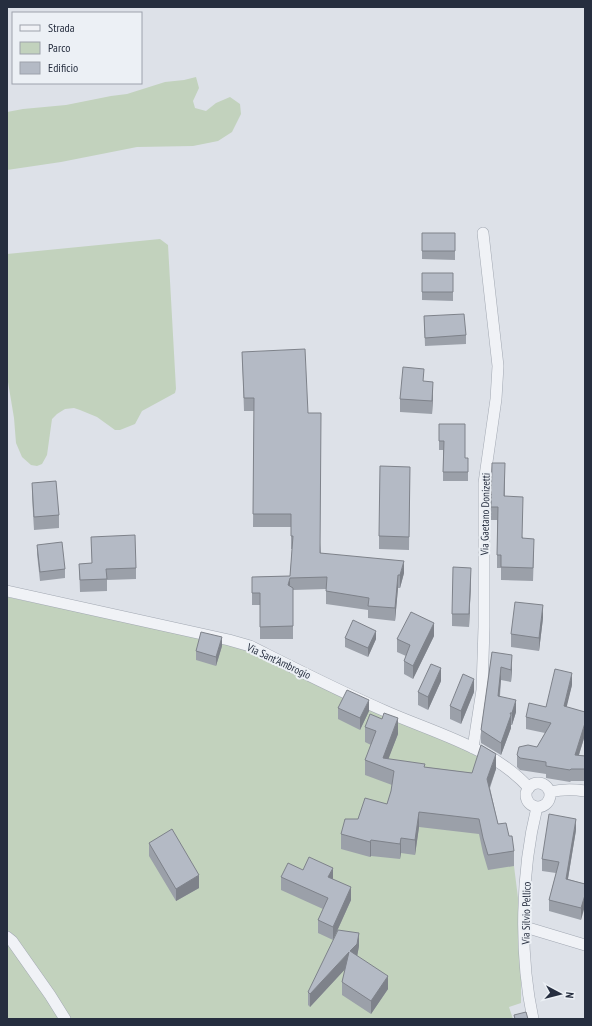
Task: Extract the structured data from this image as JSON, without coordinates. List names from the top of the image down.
{
  "streets": {
    "street": ["Via Gaetano Donizetti", "Via Sant'Ambrogio", "Via Silvio Pellico"]
  },
  "crossings": [
    ["Via Gaetano Donizetti", "Via Sant'Ambrogio"],
    ["Via Sant'Ambrogio", "Via Silvio Pellico"]
  ],
  "legend": ["Strada", "Parco", "Edificio"],
  "north": "right"
}
